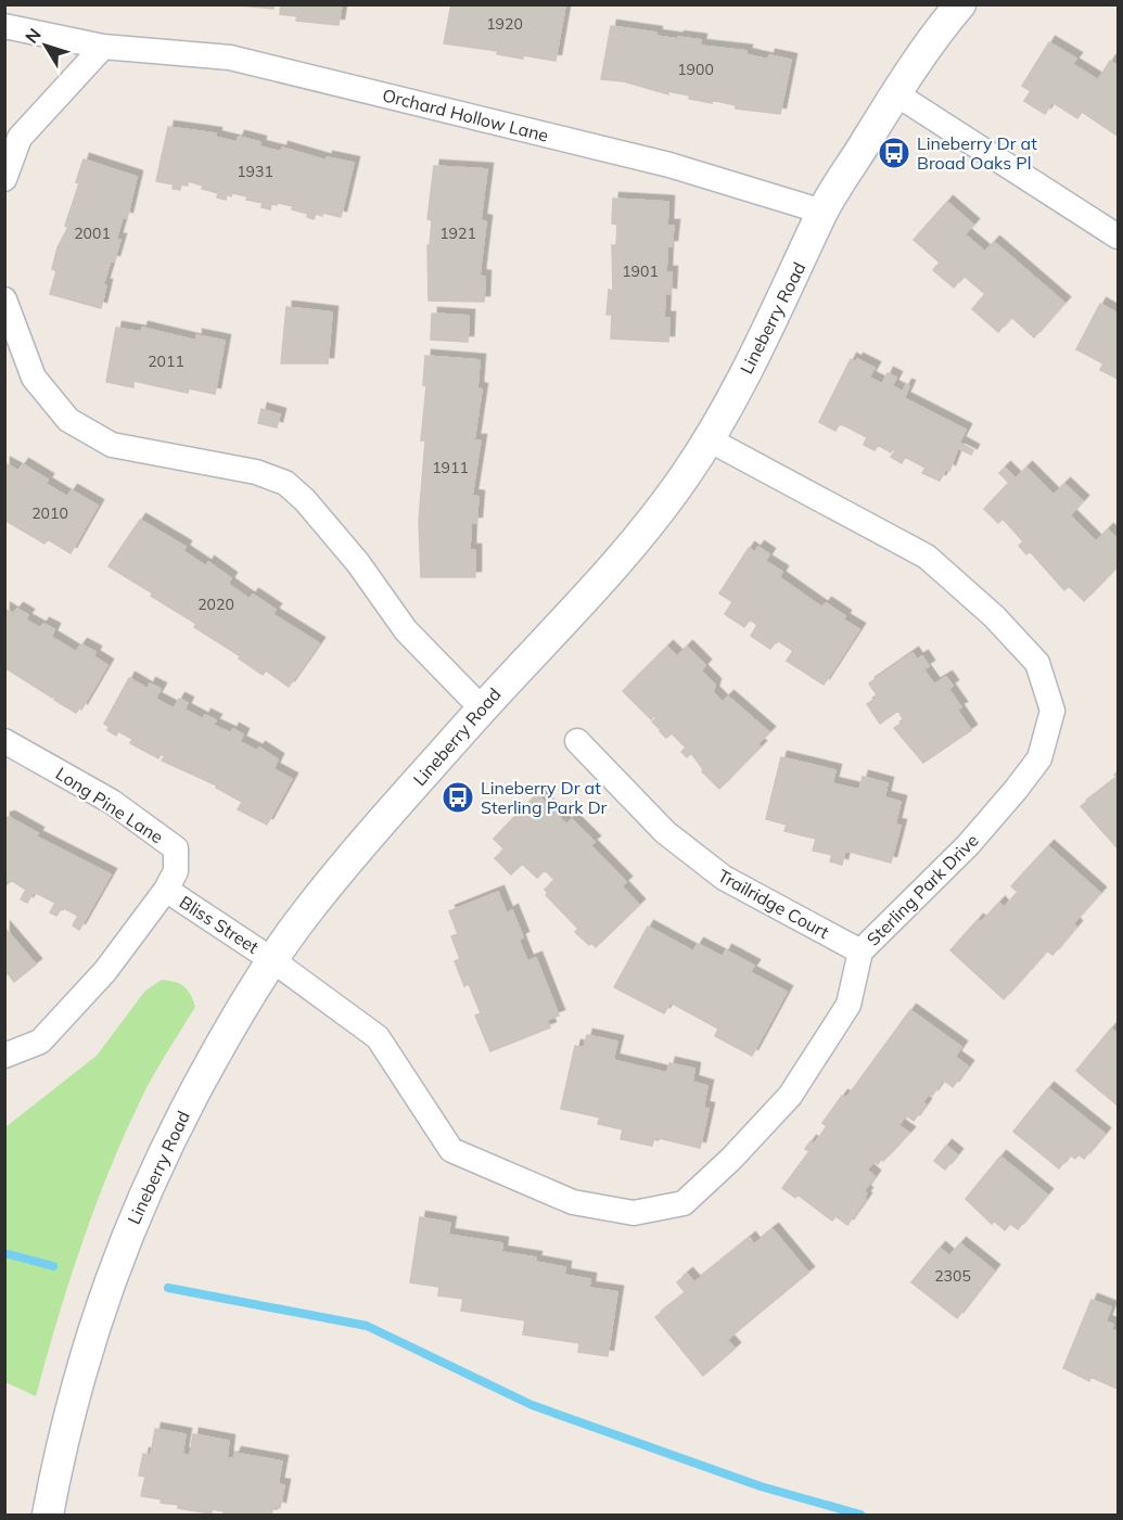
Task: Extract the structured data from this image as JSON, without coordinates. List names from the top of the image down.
{
  "streets": {
    "street": [
      "Orchard Hollow Lane",
      "Lineberry Road",
      "Long Pine Lane",
      "Sterling Park Drive",
      "Trailridge Court",
      "Bliss Street"
    ]
  },
  "crossings": [
    ["Orchard Hollow Lane", "Lineberry Road"],
    ["Lineberry Road", "Sterling Park Drive"],
    ["Lineberry Road", "Bliss Street"],
    ["Long Pine Lane", "Bliss Street"],
    ["Sterling Park Drive", "Trailridge Court"],
    ["Sterling Park Drive", "Bliss Street"]
  ],
  "places": {
    "bus stop": ["Lineberry Dr at Broad Oaks Pl", "Lineberry Dr at Sterling Park Dr"]
  },
  "house_numbers": [
    "1920",
    "1900",
    "1931",
    "2001",
    "1921",
    "1901",
    "2011",
    "1911",
    "2010",
    "2020",
    "2305"
  ],
  "north": "top left"
}
